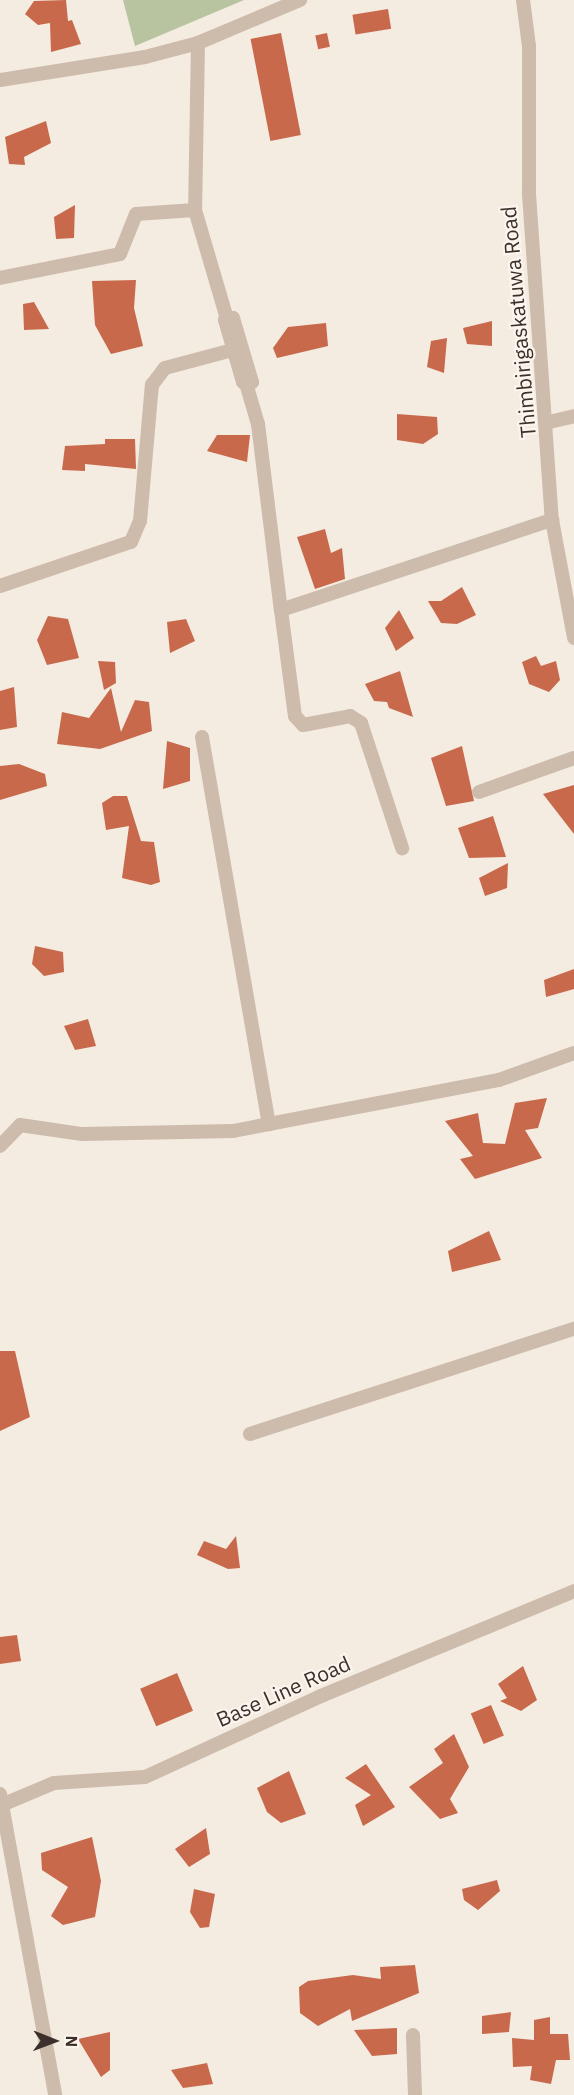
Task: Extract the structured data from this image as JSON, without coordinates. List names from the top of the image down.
{
  "streets": {
    "street": ["Thimbirigaskatuwa Road", "Base Line Road"]
  },
  "north": "right"
}
